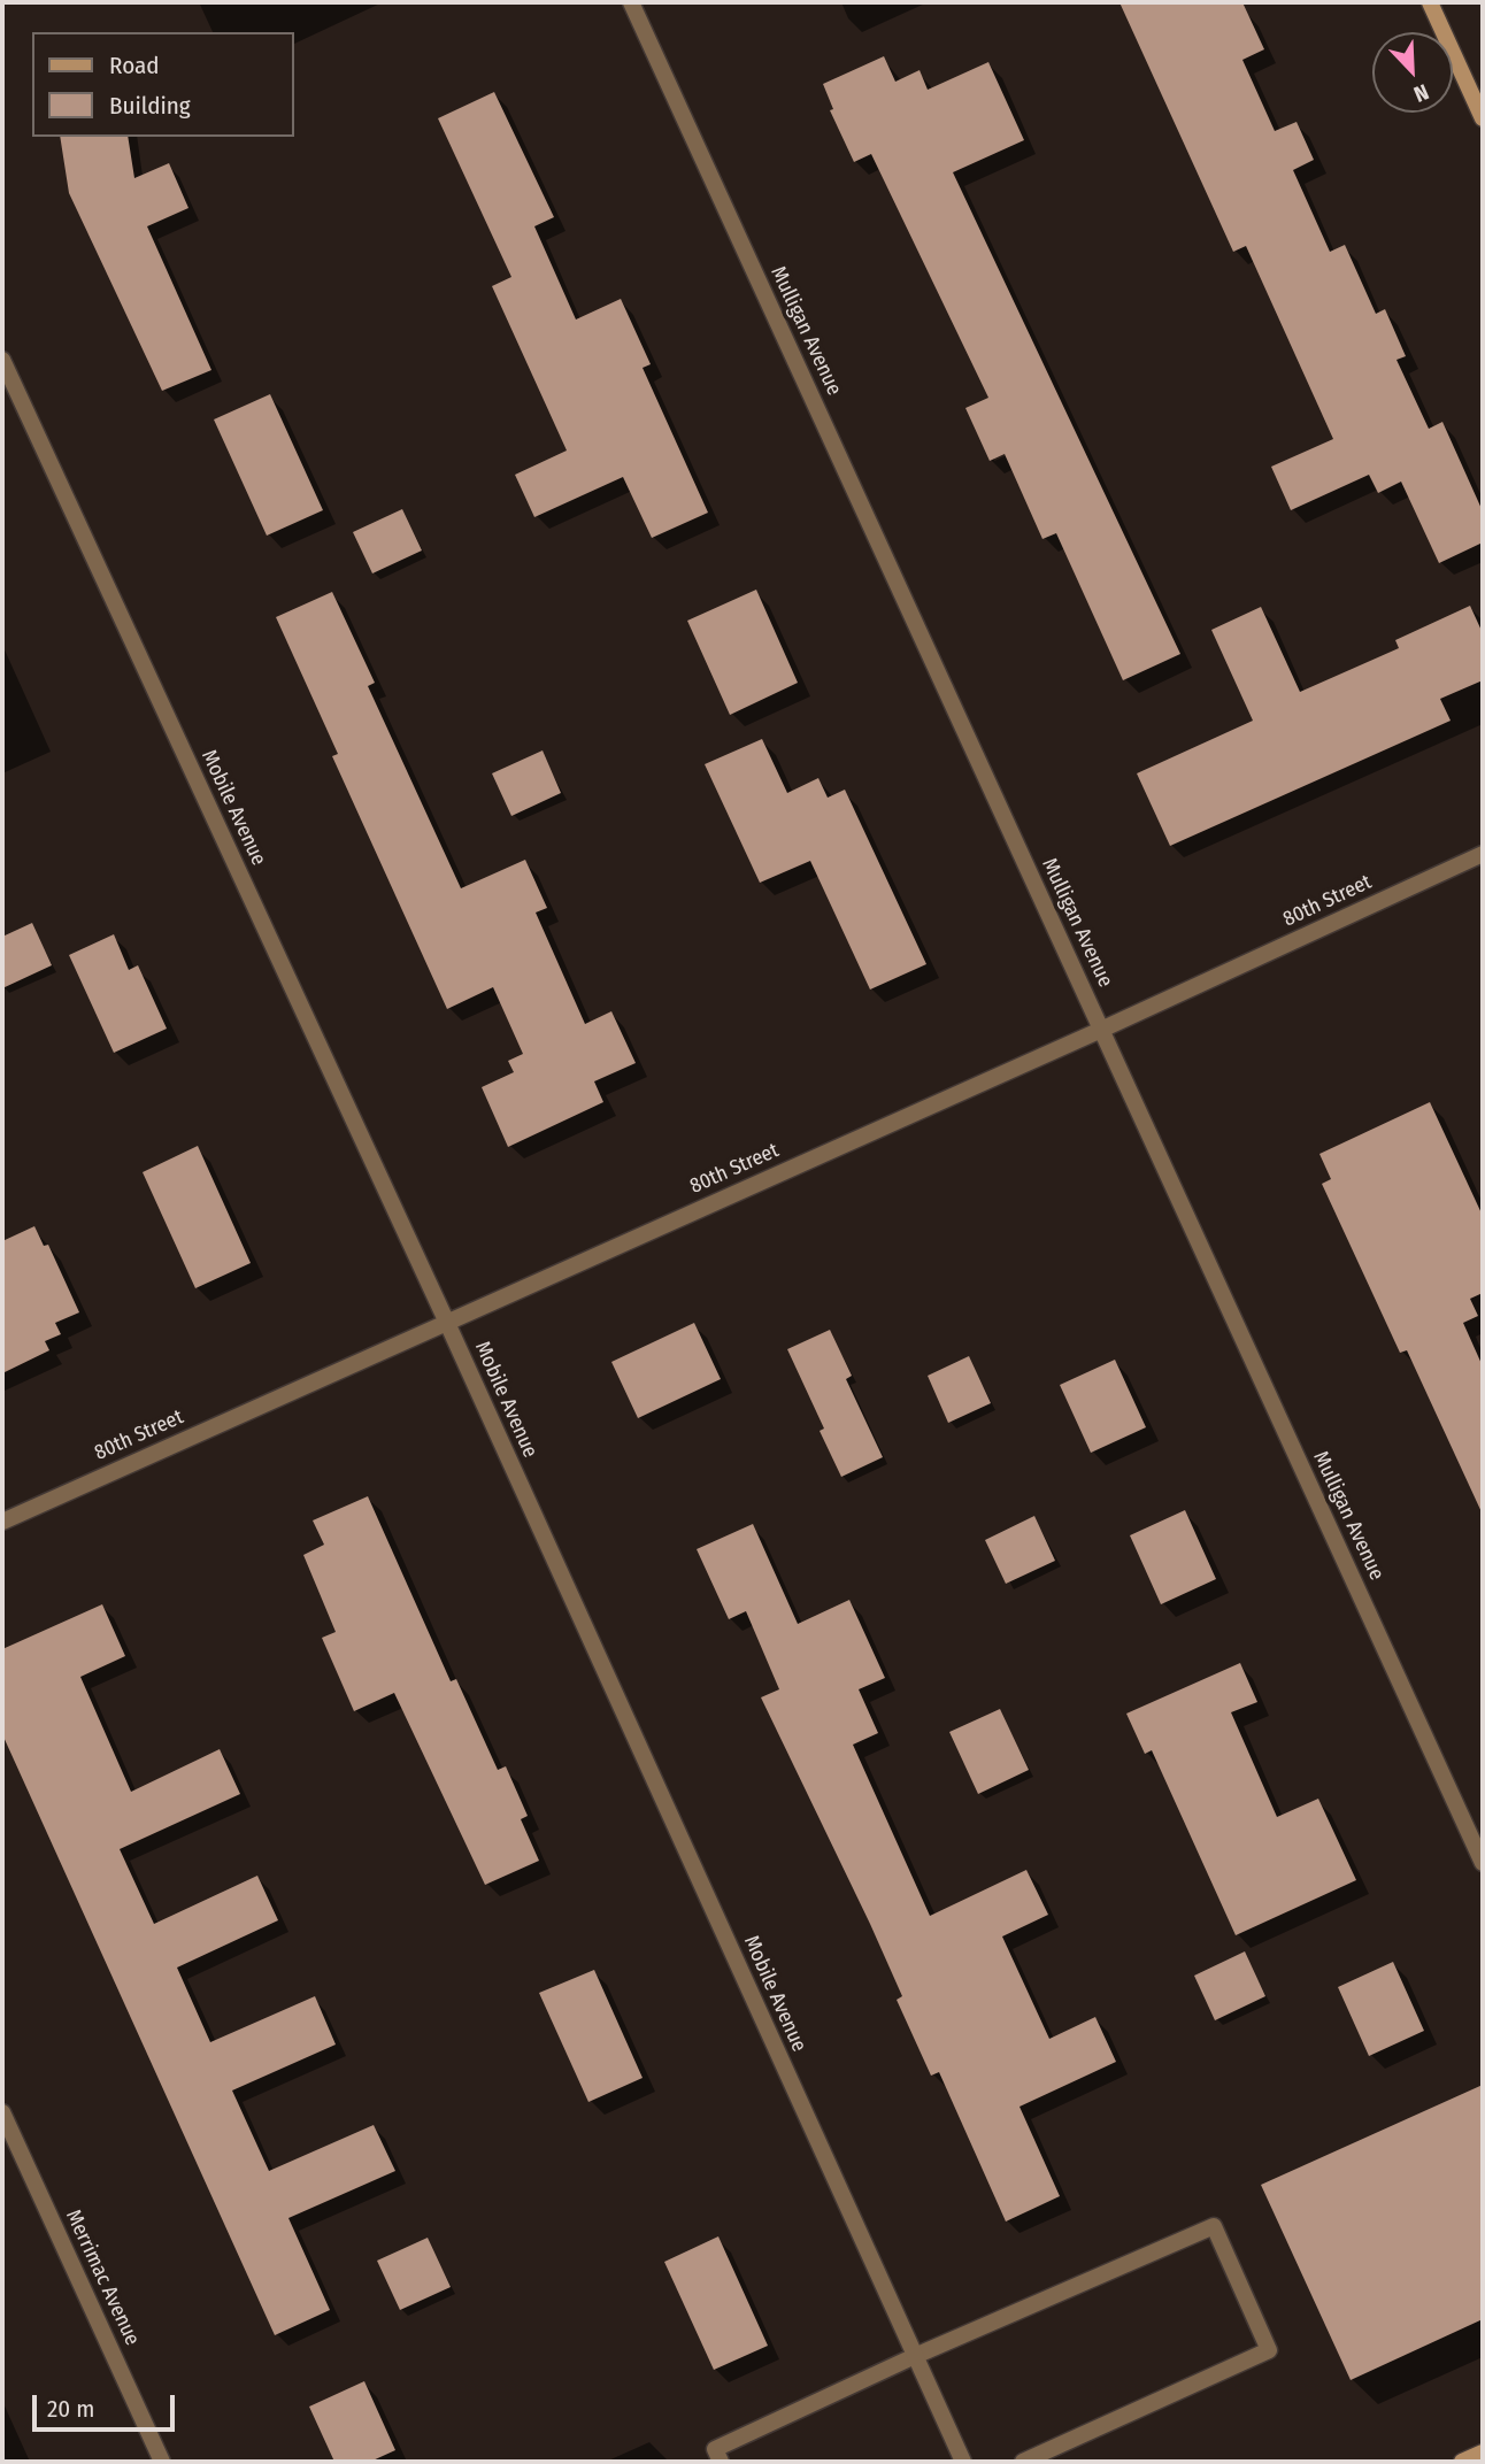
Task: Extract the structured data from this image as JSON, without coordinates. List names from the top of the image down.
{
  "streets": {
    "street": [
      "Mulligan Avenue",
      "Mobile Avenue",
      "80th Street",
      "Merrimac Avenue"
    ]
  },
  "crossings": [
    ["Mulligan Avenue", "80th Street"],
    ["Mobile Avenue", "80th Street"]
  ],
  "legend": ["Road", "Building"],
  "scale_bar": "20 m",
  "north": "bottom right"
}
